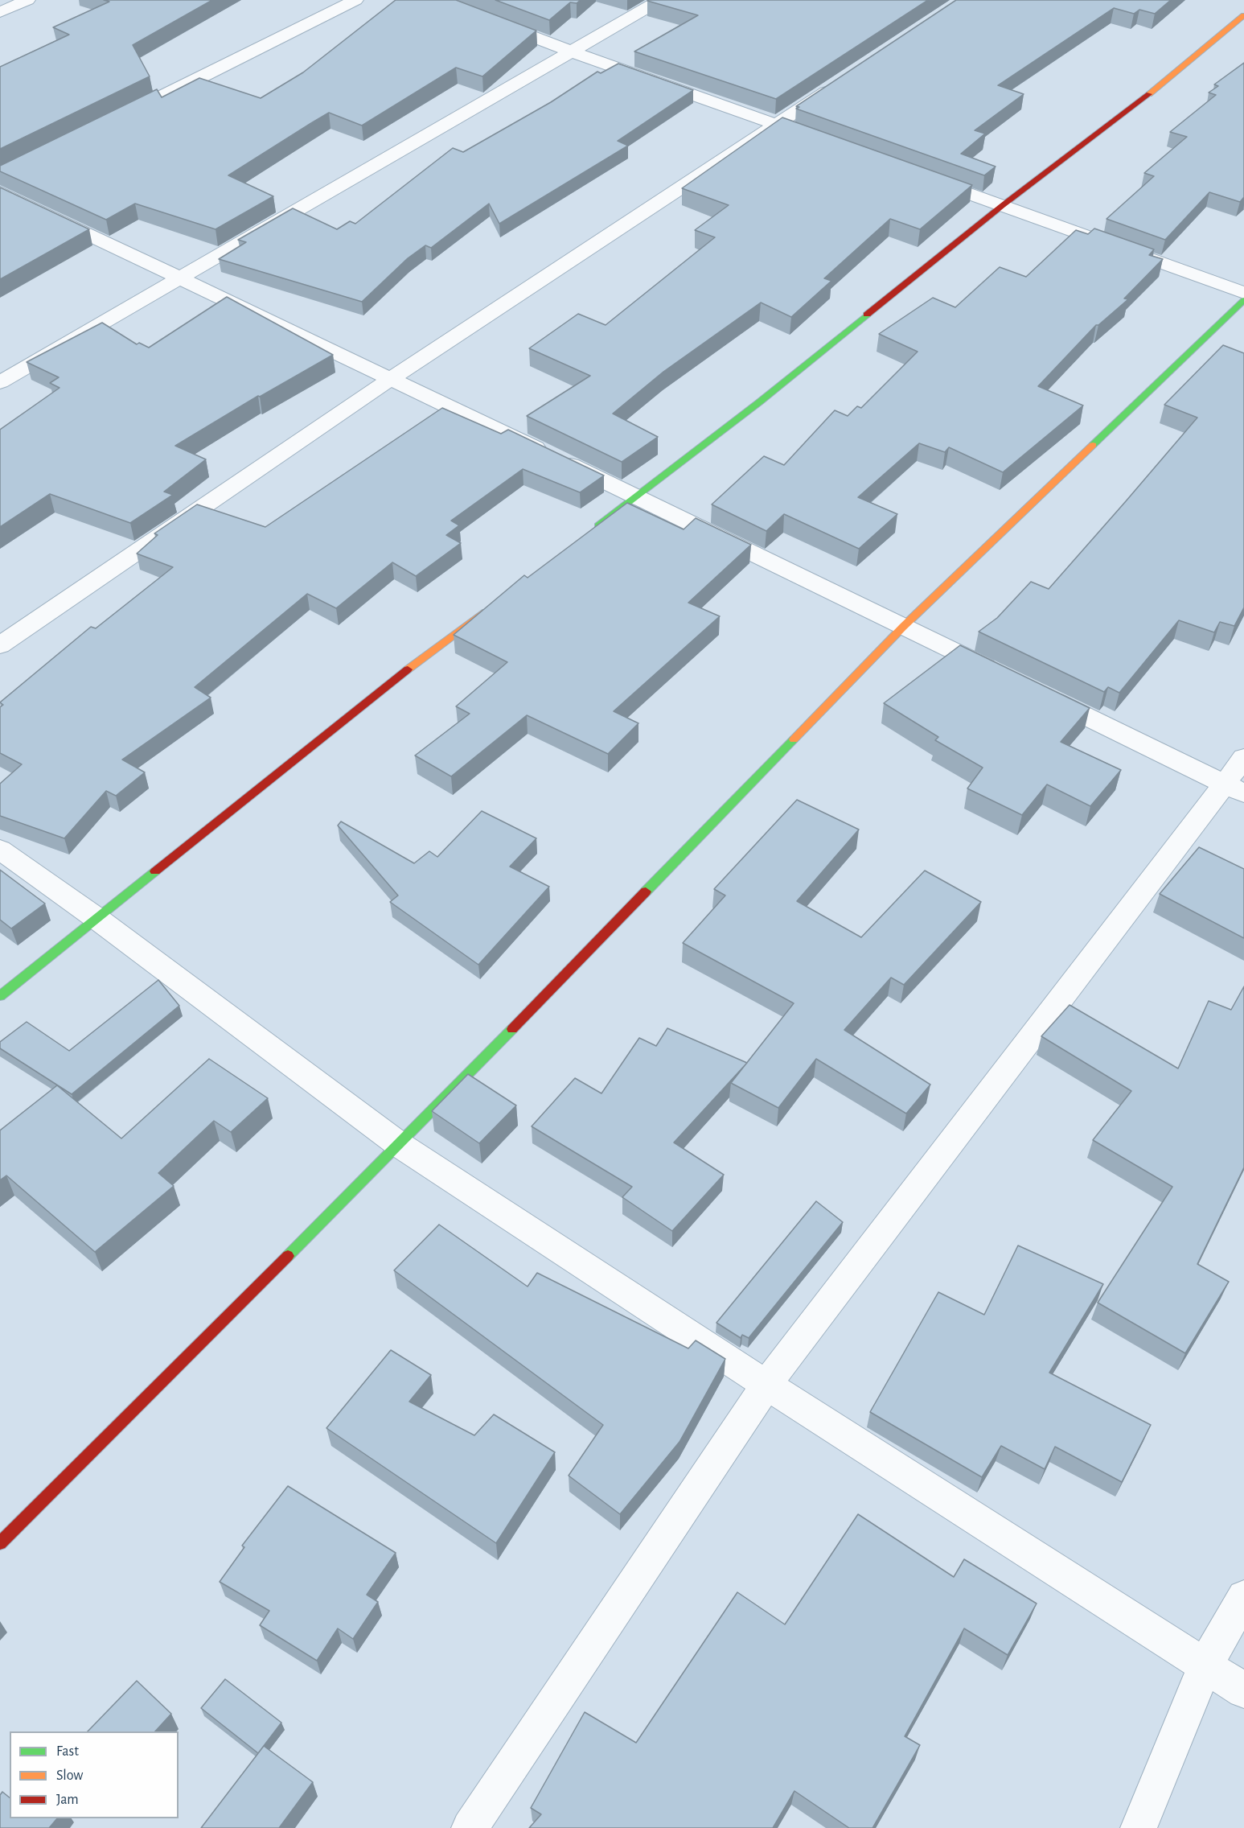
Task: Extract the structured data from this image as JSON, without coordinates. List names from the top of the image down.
{
  "legend": ["Fast", "Slow", "Jam"]
}
